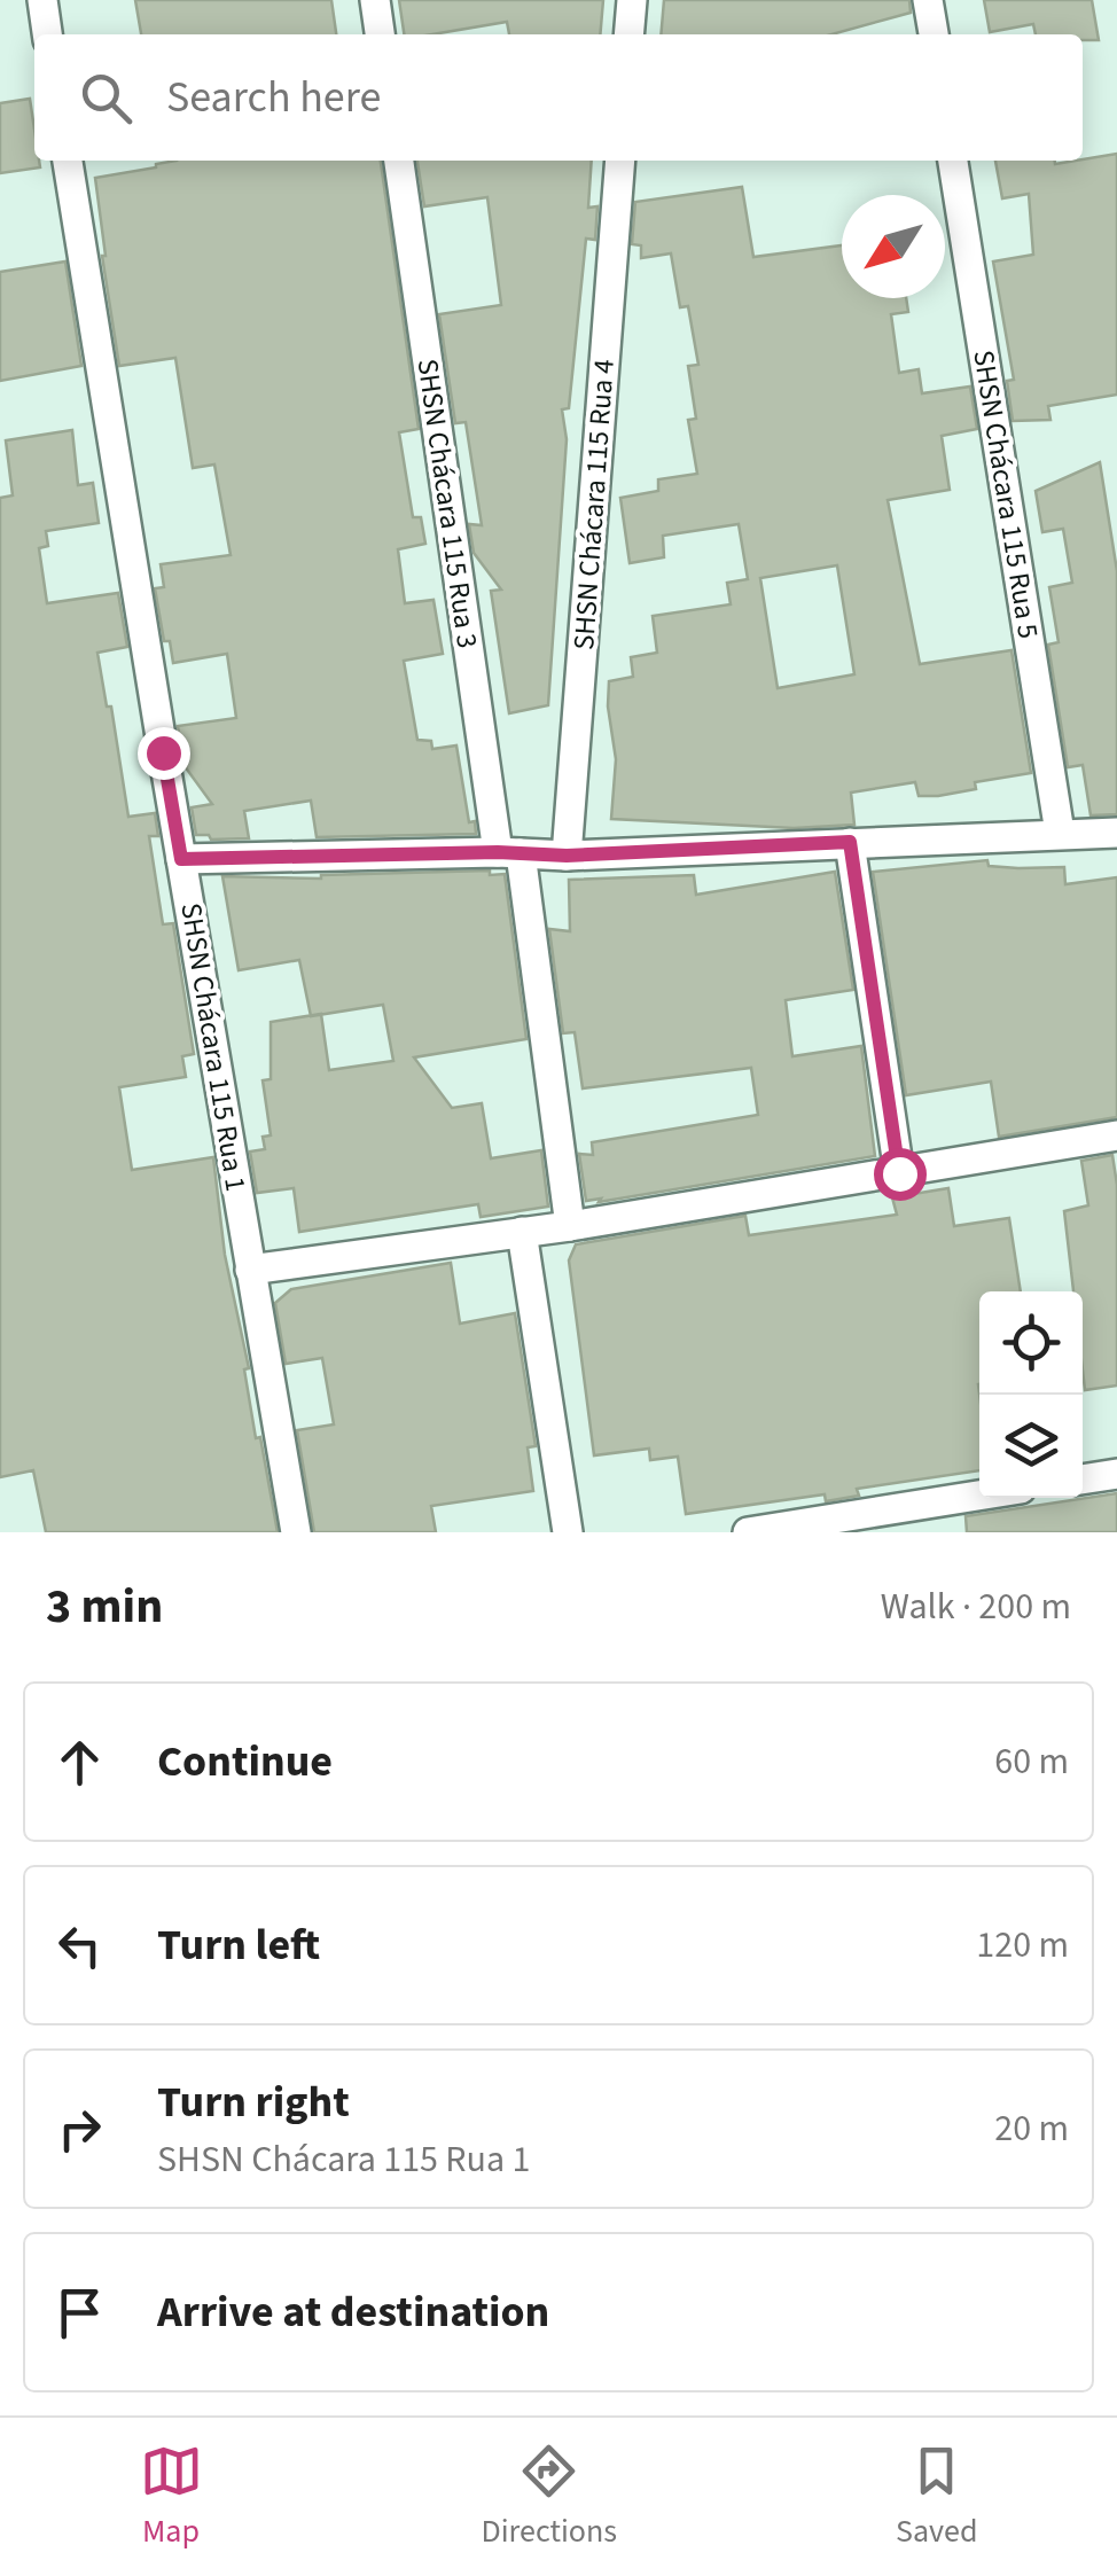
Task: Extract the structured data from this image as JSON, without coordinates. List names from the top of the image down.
{
  "streets": {
    "street": [
      "SHSN Chácara 115 Rua 5",
      "SHSN Chácara 115 Rua 3",
      "SHSN Chácara 115 Rua 4",
      "SHSN Chácara 115 Rua 1"
    ]
  },
  "north": "bottom left",
  "page": {
    "search": "Search here",
    "heading": ["3 min", "Walk · 200 m"],
    "list": [
      ["Continue", "60 m"],
      ["Turn left", "120 m"],
      ["Turn right", "SHSN Chácara 115 Rua 1", "20 m"],
      "Arrive at destination"
    ],
    "nav": ["Map", "Directions", "Saved"]
  }
}
